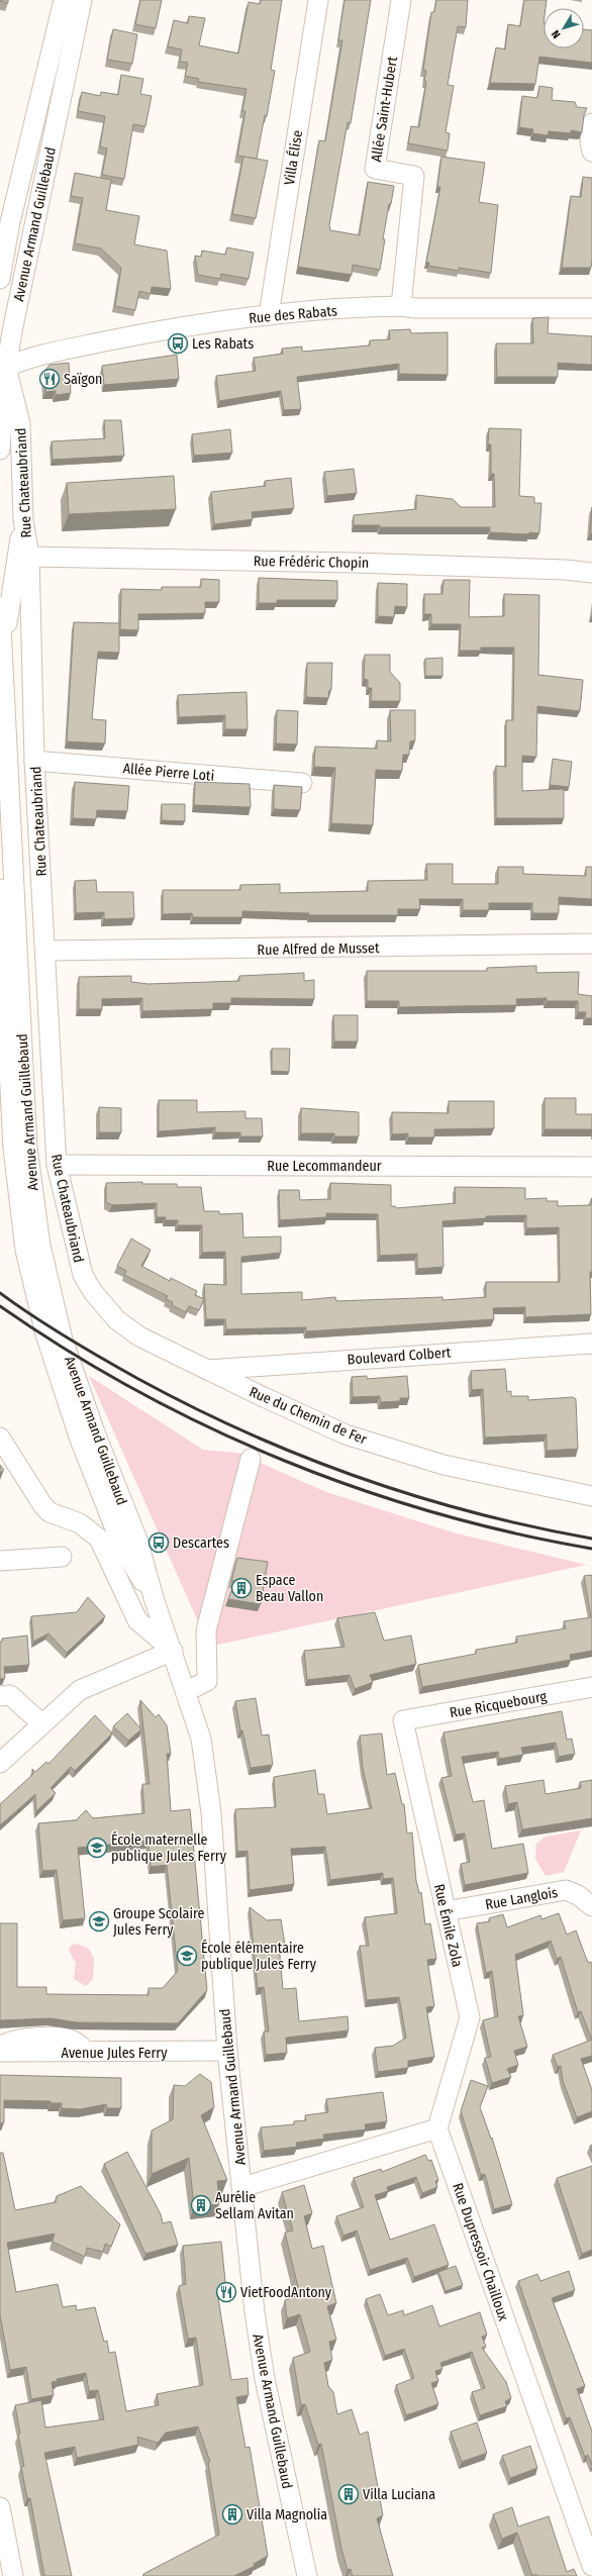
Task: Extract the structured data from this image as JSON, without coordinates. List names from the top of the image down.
{
  "streets": {
    "street": [
      "Allée Saint-Hubert",
      "Villa Élise",
      "Avenue Armand Guillebaud",
      "Rue des Rabats",
      "Rue Chateaubriand",
      "Rue Frédéric Chopin",
      "Allée Pierre Loti",
      "Rue Alfred de Musset",
      "Rue Lecommandeur",
      "Boulevard Colbert",
      "Rue du Chemin de Fer",
      "Rue Ricquebourg",
      "Rue Langlois",
      "Rue Émile Zola",
      "Avenue Jules Ferry",
      "Rue Dupressoir Chailloux"
    ]
  },
  "crossings": [
    ["Allée Saint-Hubert", "Rue des Rabats"],
    ["Villa Élise", "Rue des Rabats"],
    ["Avenue Armand Guillebaud", "Rue des Rabats"],
    ["Avenue Armand Guillebaud", "Rue Chateaubriand"],
    ["Avenue Armand Guillebaud", "Avenue Jules Ferry"],
    ["Rue des Rabats", "Rue Chateaubriand"],
    ["Rue Chateaubriand", "Rue Frédéric Chopin"],
    ["Rue Chateaubriand", "Allée Pierre Loti"],
    ["Rue Chateaubriand", "Rue Alfred de Musset"],
    ["Rue Chateaubriand", "Rue Lecommandeur"],
    ["Rue Chateaubriand", "Rue du Chemin de Fer"],
    ["Boulevard Colbert", "Rue du Chemin de Fer"],
    ["Rue Ricquebourg", "Rue Émile Zola"],
    ["Rue Langlois", "Rue Émile Zola"],
    ["Rue Émile Zola", "Rue Dupressoir Chailloux"]
  ],
  "places": {
    "bus stop": ["Les Rabats", "Descartes"],
    "restaurant": ["Saïgon", "VietFoodAntony"],
    "building": [
      "Espace Beau Vallon",
      "Aurélie Sellam Avitan",
      "Villa Luciana",
      "Villa Magnolia"
    ],
    "school or university": ["École maternelle publique Jules Ferry", "Groupe Scolaire Jules Ferry", "École élémentaire publique Jules Ferry"]
  },
  "north": "bottom left"
}
